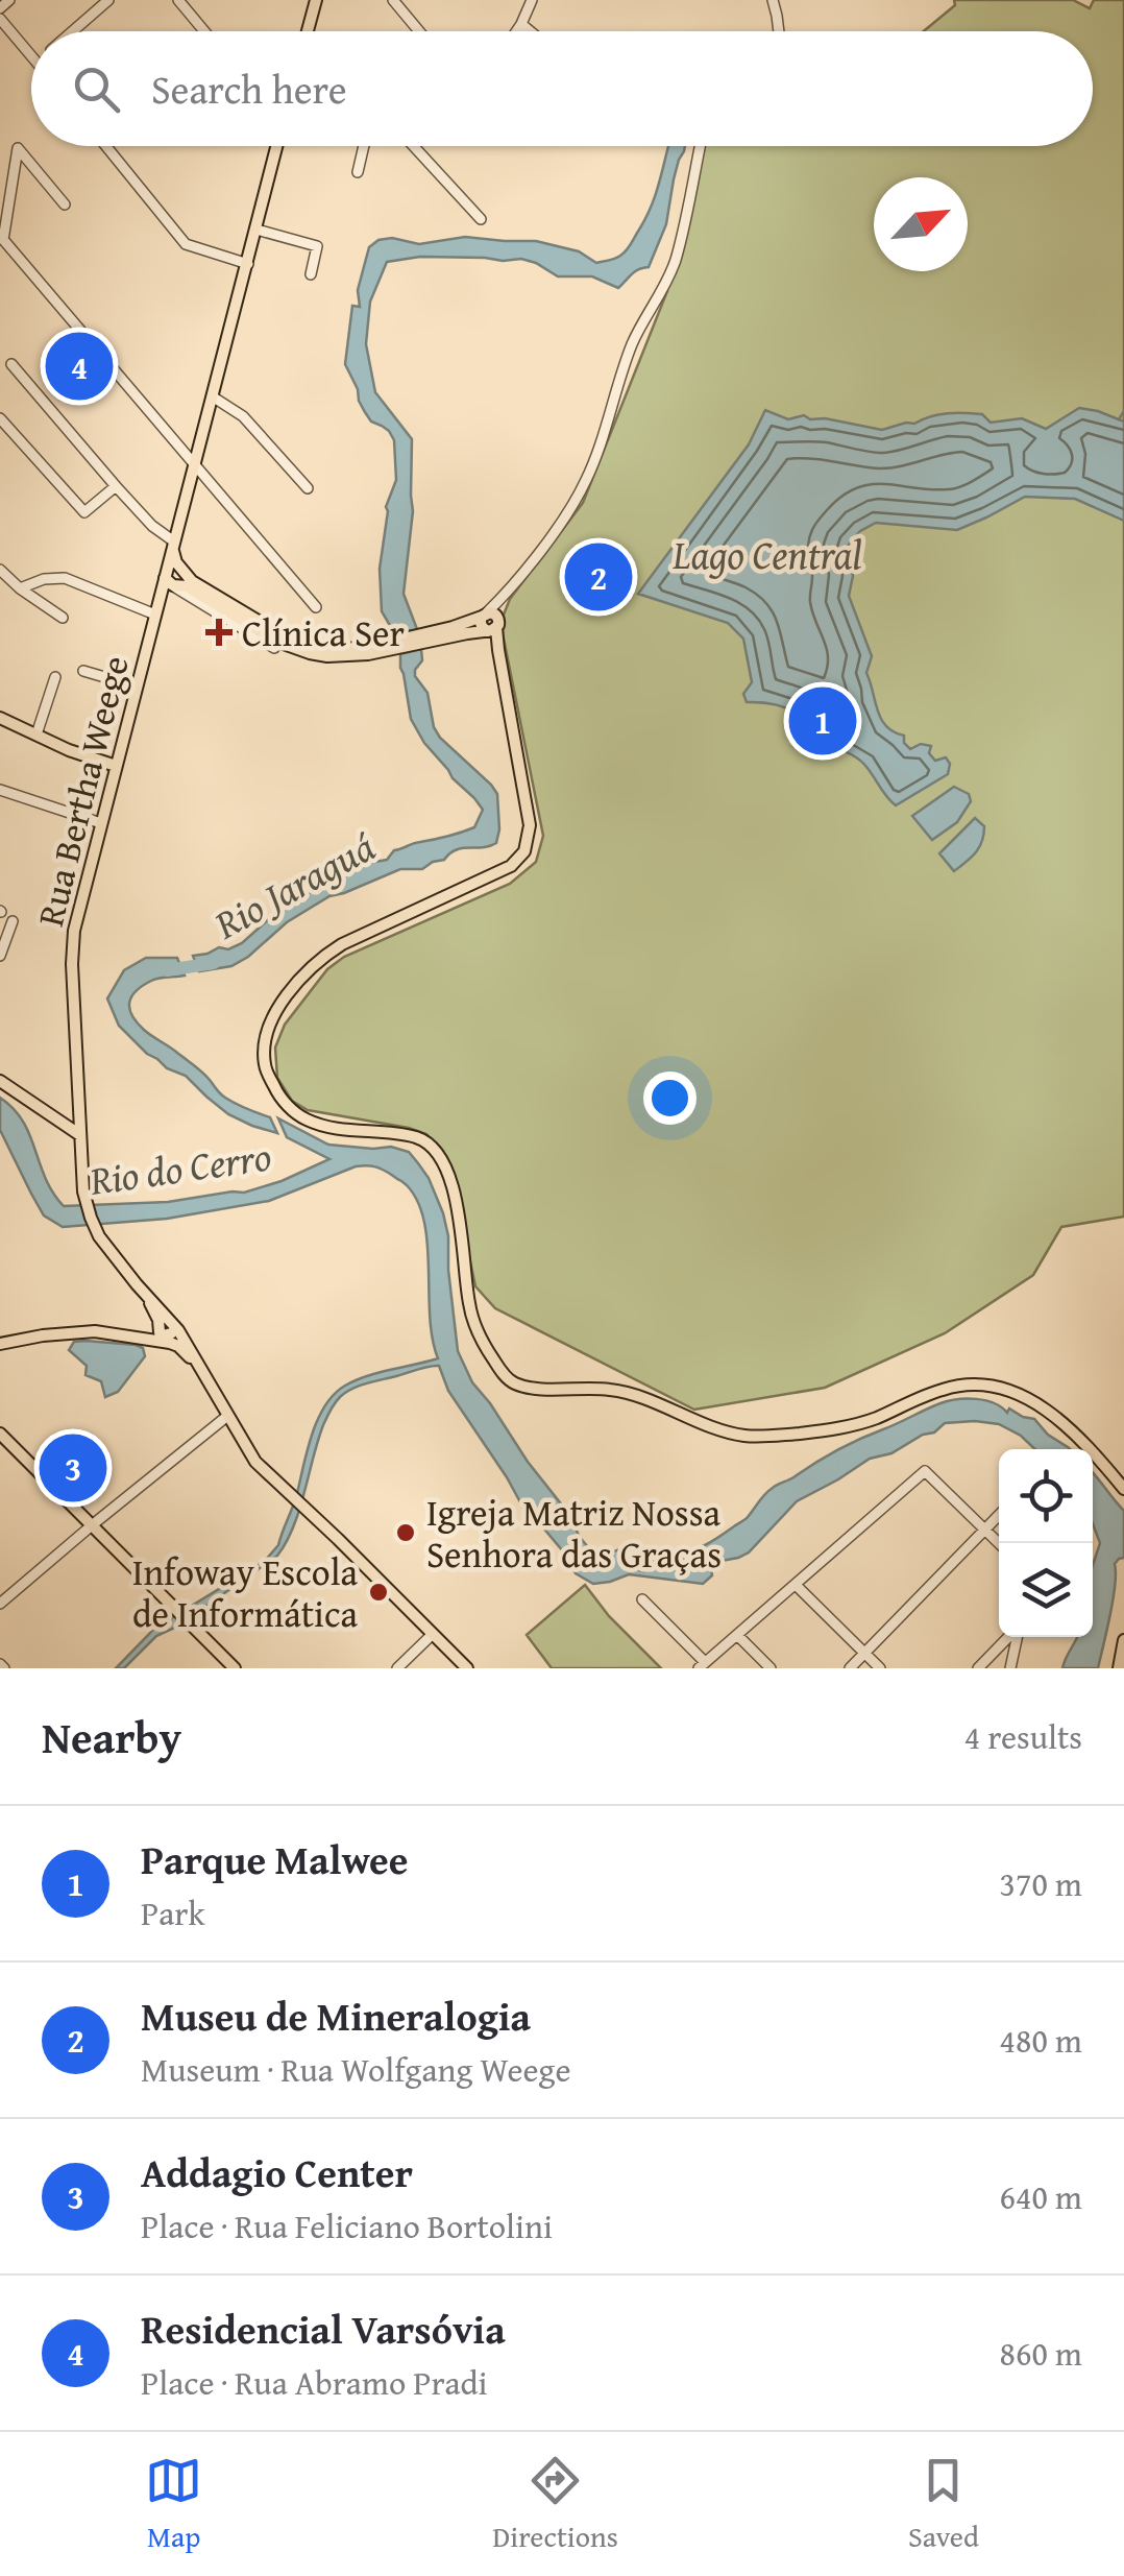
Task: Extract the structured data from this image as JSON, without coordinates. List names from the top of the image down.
{
  "streets": {
    "main road": ["Rua Bertha Weege"]
  },
  "water": ["Lago Central", "Rio Jaraguá", "Rio do Cerro"],
  "places": {
    "health": ["Clínica Ser"],
    "other": ["Igreja Matriz Nossa Senhora das Graças", "Infoway Escola de Informática"]
  },
  "north": "top right",
  "page": {
    "search": "Search here",
    "pins": [
      "4",
      "2",
      "1",
      "3"
    ],
    "heading": ["Nearby", "4 results"],
    "list": [
      {
        "mark": "1",
        "name": "Parque Malwee",
        "note": "Park",
        "value": "370 m"
      },
      {
        "mark": "2",
        "name": "Museu de Mineralogia",
        "note": "Museum · Rua Wolfgang Weege",
        "value": "480 m"
      },
      {
        "mark": "3",
        "name": "Addagio Center",
        "note": "Place · Rua Feliciano Bortolini",
        "value": "640 m"
      },
      {
        "mark": "4",
        "name": "Residencial Varsóvia",
        "note": "Place · Rua Abramo Pradi",
        "value": "860 m"
      }
    ],
    "nav": ["Map", "Directions", "Saved"]
  }
}
